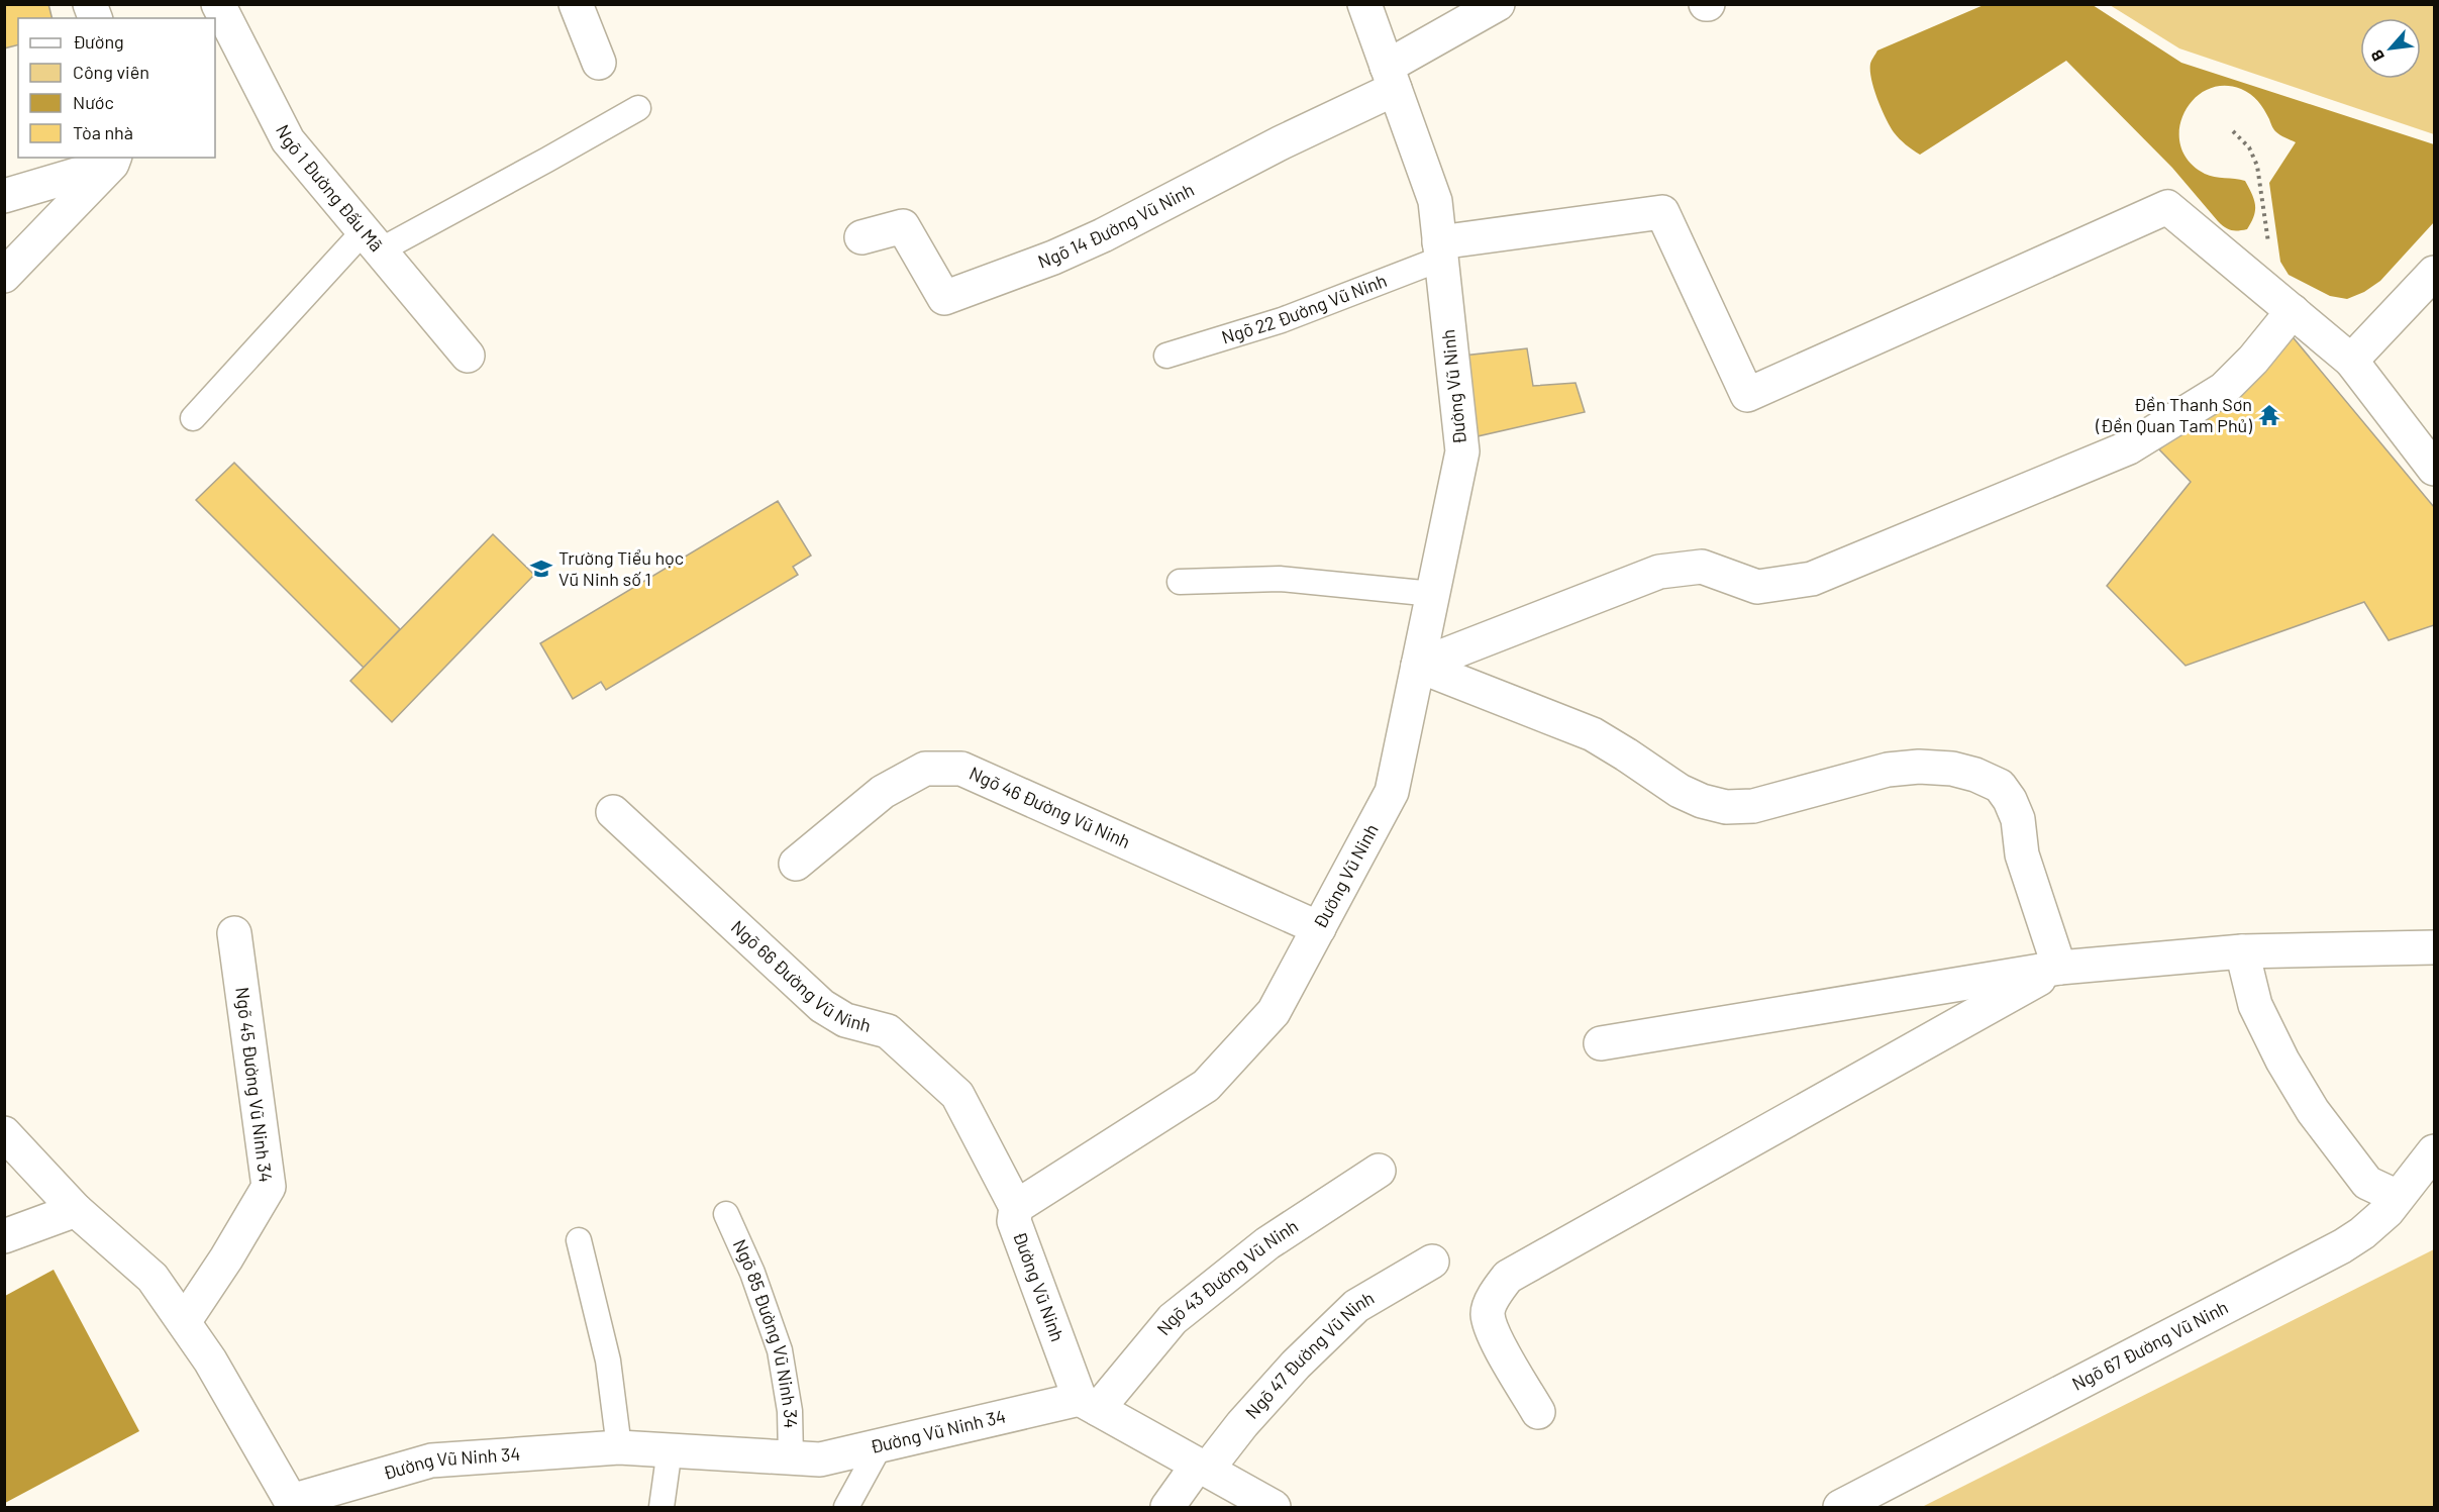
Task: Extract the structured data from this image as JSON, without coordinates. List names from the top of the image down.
{
  "streets": {
    "street": [
      "Ngõ 1 Đường Đấu Mã",
      "Ngõ 14 Đường Vũ Ninh",
      "Đường Vũ Ninh",
      "Ngõ 46 Đường Vũ Ninh",
      "Ngõ 66 Đường Vũ Ninh",
      "Ngõ 45 Đường Vũ Ninh 34",
      "Ngõ 43 Đường Vũ Ninh",
      "Ngõ 67 Đường Vũ Ninh",
      "Ngõ 47 Đường Vũ Ninh",
      "Đường Vũ Ninh 34"
    ],
    "lane": ["Ngõ 22 Đường Vũ Ninh", "Ngõ 85 Đường Vũ Ninh 34"]
  },
  "crossings": [
    ["Ngõ 14 Đường Vũ Ninh", "Đường Vũ Ninh"],
    ["Ngõ 22 Đường Vũ Ninh", "Đường Vũ Ninh"],
    ["Đường Vũ Ninh", "Ngõ 46 Đường Vũ Ninh"],
    ["Đường Vũ Ninh", "Ngõ 66 Đường Vũ Ninh"],
    ["Đường Vũ Ninh", "Ngõ 43 Đường Vũ Ninh"],
    ["Đường Vũ Ninh", "Đường Vũ Ninh 34"],
    ["Ngõ 45 Đường Vũ Ninh 34", "Đường Vũ Ninh 34"],
    ["Ngõ 43 Đường Vũ Ninh", "Đường Vũ Ninh 34"],
    ["Ngõ 85 Đường Vũ Ninh 34", "Đường Vũ Ninh 34"]
  ],
  "places": {
    "temple": ["Đền Thanh Sơn (Đền Quan Tam Phủ)"],
    "school or university": ["Trường Tiểu học Vũ Ninh số 1"]
  },
  "legend": [
    "Đường",
    "Công viên",
    "Nước",
    "Tòa nhà"
  ],
  "north": "bottom left"
}
